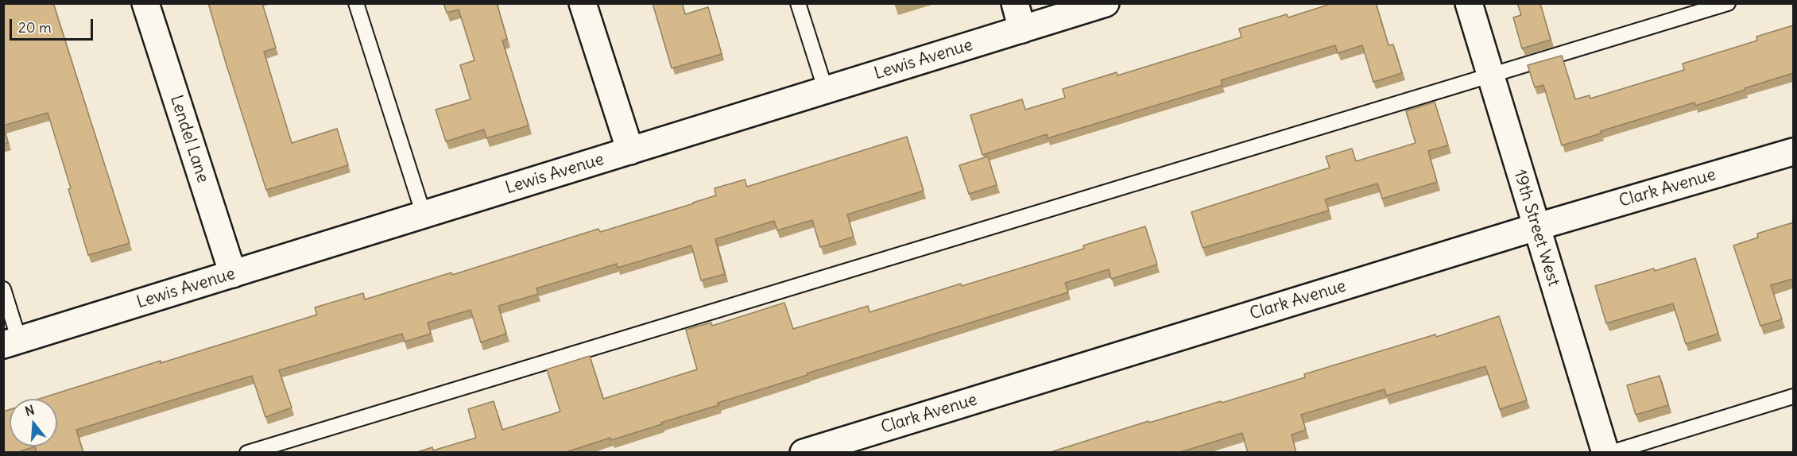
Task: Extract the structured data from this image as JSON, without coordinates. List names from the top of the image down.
{
  "streets": {
    "street": [
      "Lewis Avenue",
      "Lendel Lane",
      "Clark Avenue",
      "19th Street West"
    ]
  },
  "crossings": [
    ["Lewis Avenue", "Lendel Lane"],
    ["Clark Avenue", "19th Street West"]
  ],
  "scale_bar": "20 m",
  "north": "top"
}
